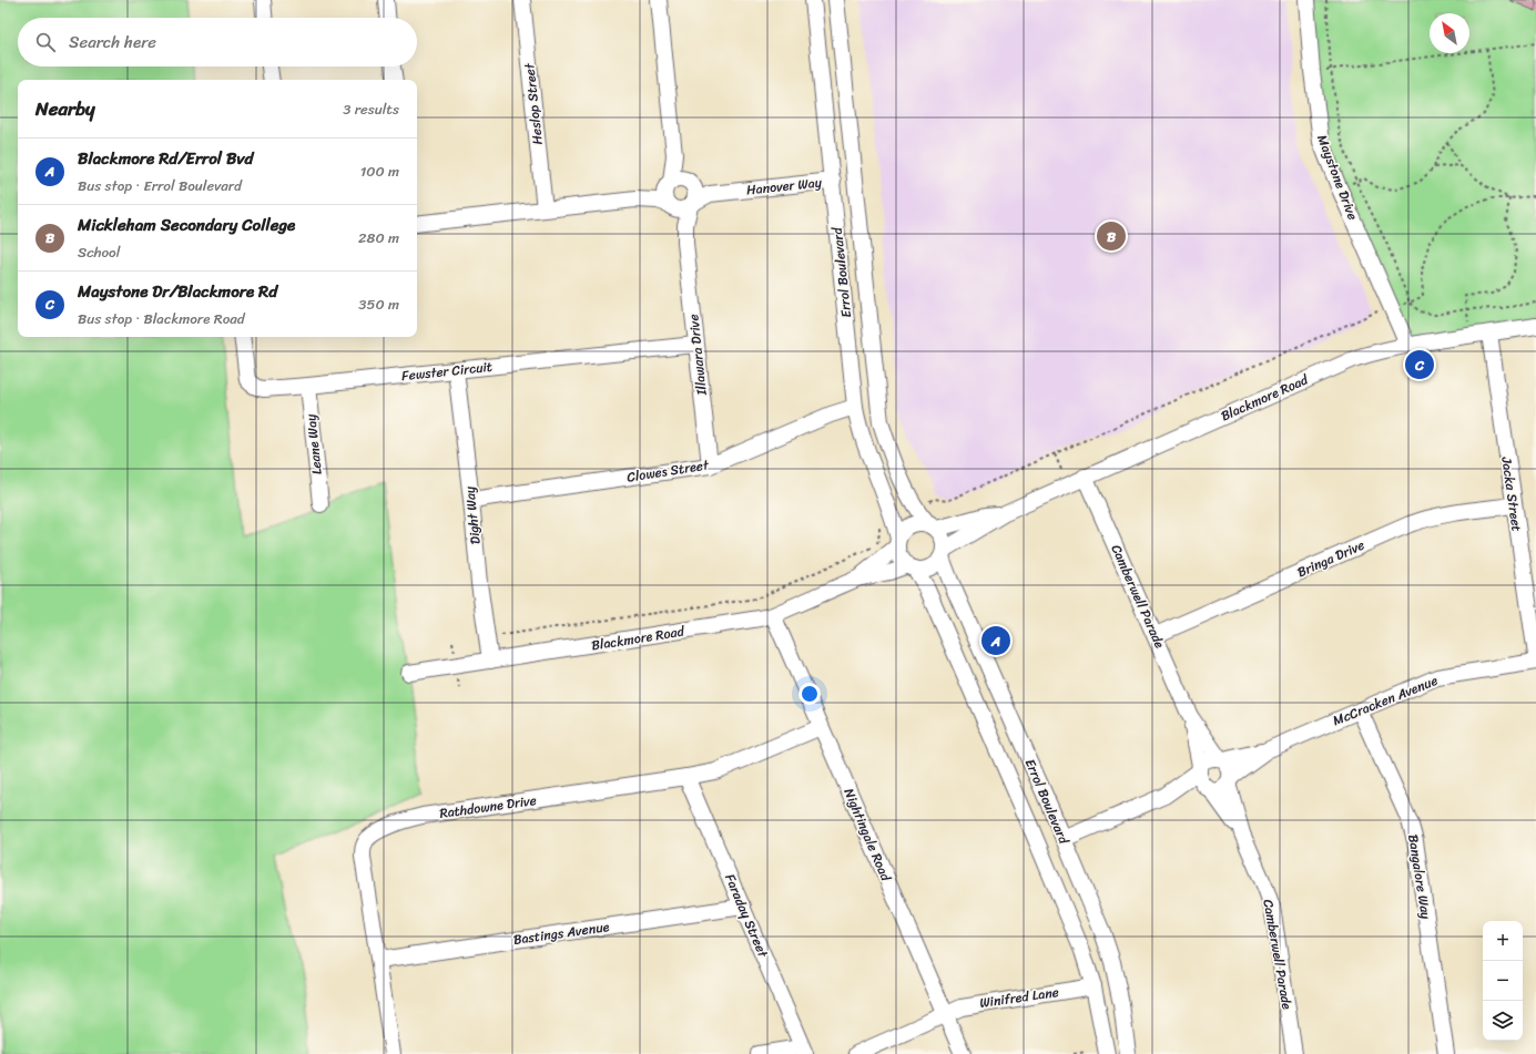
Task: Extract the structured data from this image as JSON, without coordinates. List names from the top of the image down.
{
  "streets": {
    "street": [
      "Heslop Street",
      "Maystone Drive",
      "Hanover Way",
      "Errol Boulevard",
      "Illawara Drive",
      "Fewster Circuit",
      "Blackmore Road",
      "Leane Way",
      "Clowes Street",
      "Jacka Street",
      "Dight Way",
      "Bringa Drive",
      "Camberwell Parade",
      "McCracken Avenue",
      "Rathdowne Drive",
      "Nightingale Road",
      "Bangalore Way",
      "Faraday Street",
      "Bastings Avenue",
      "Winifred Lane"
    ]
  },
  "crossings": [
    ["Maystone Drive", "Blackmore Road"],
    ["Hanover Way", "Errol Boulevard"],
    ["Hanover Way", "Illawara Drive"],
    ["Errol Boulevard", "Blackmore Road"],
    ["Errol Boulevard", "Clowes Street"],
    ["Errol Boulevard", "Winifred Lane"],
    ["Illawara Drive", "Fewster Circuit"],
    ["Illawara Drive", "Clowes Street"],
    ["Fewster Circuit", "Leane Way"],
    ["Fewster Circuit", "Dight Way"],
    ["Blackmore Road", "Jacka Street"],
    ["Blackmore Road", "Dight Way"],
    ["Blackmore Road", "Camberwell Parade"],
    ["Blackmore Road", "Nightingale Road"],
    ["Clowes Street", "Dight Way"],
    ["Jacka Street", "Bringa Drive"],
    ["Bringa Drive", "Camberwell Parade"],
    ["Camberwell Parade", "McCracken Avenue"],
    ["McCracken Avenue", "Bangalore Way"],
    ["Rathdowne Drive", "Nightingale Road"],
    ["Rathdowne Drive", "Faraday Street"],
    ["Rathdowne Drive", "Bastings Avenue"],
    ["Nightingale Road", "Winifred Lane"],
    ["Faraday Street", "Bastings Avenue"]
  ],
  "north": "top left",
  "page": {
    "search": "Search here",
    "heading": ["Nearby", "3 results"],
    "list": [
      {
        "mark": "A",
        "name": "Blackmore Rd/Errol Bvd",
        "note": "Bus stop · Errol Boulevard",
        "value": "100 m"
      },
      {
        "mark": "B",
        "name": "Mickleham Secondary College",
        "note": "School",
        "value": "280 m"
      },
      {
        "mark": "C",
        "name": "Maystone Dr/Blackmore Rd",
        "note": "Bus stop · Blackmore Road",
        "value": "350 m"
      }
    ],
    "pins": ["B", "C", "A"],
    "map_buttons": ["+", "−"]
  }
}
